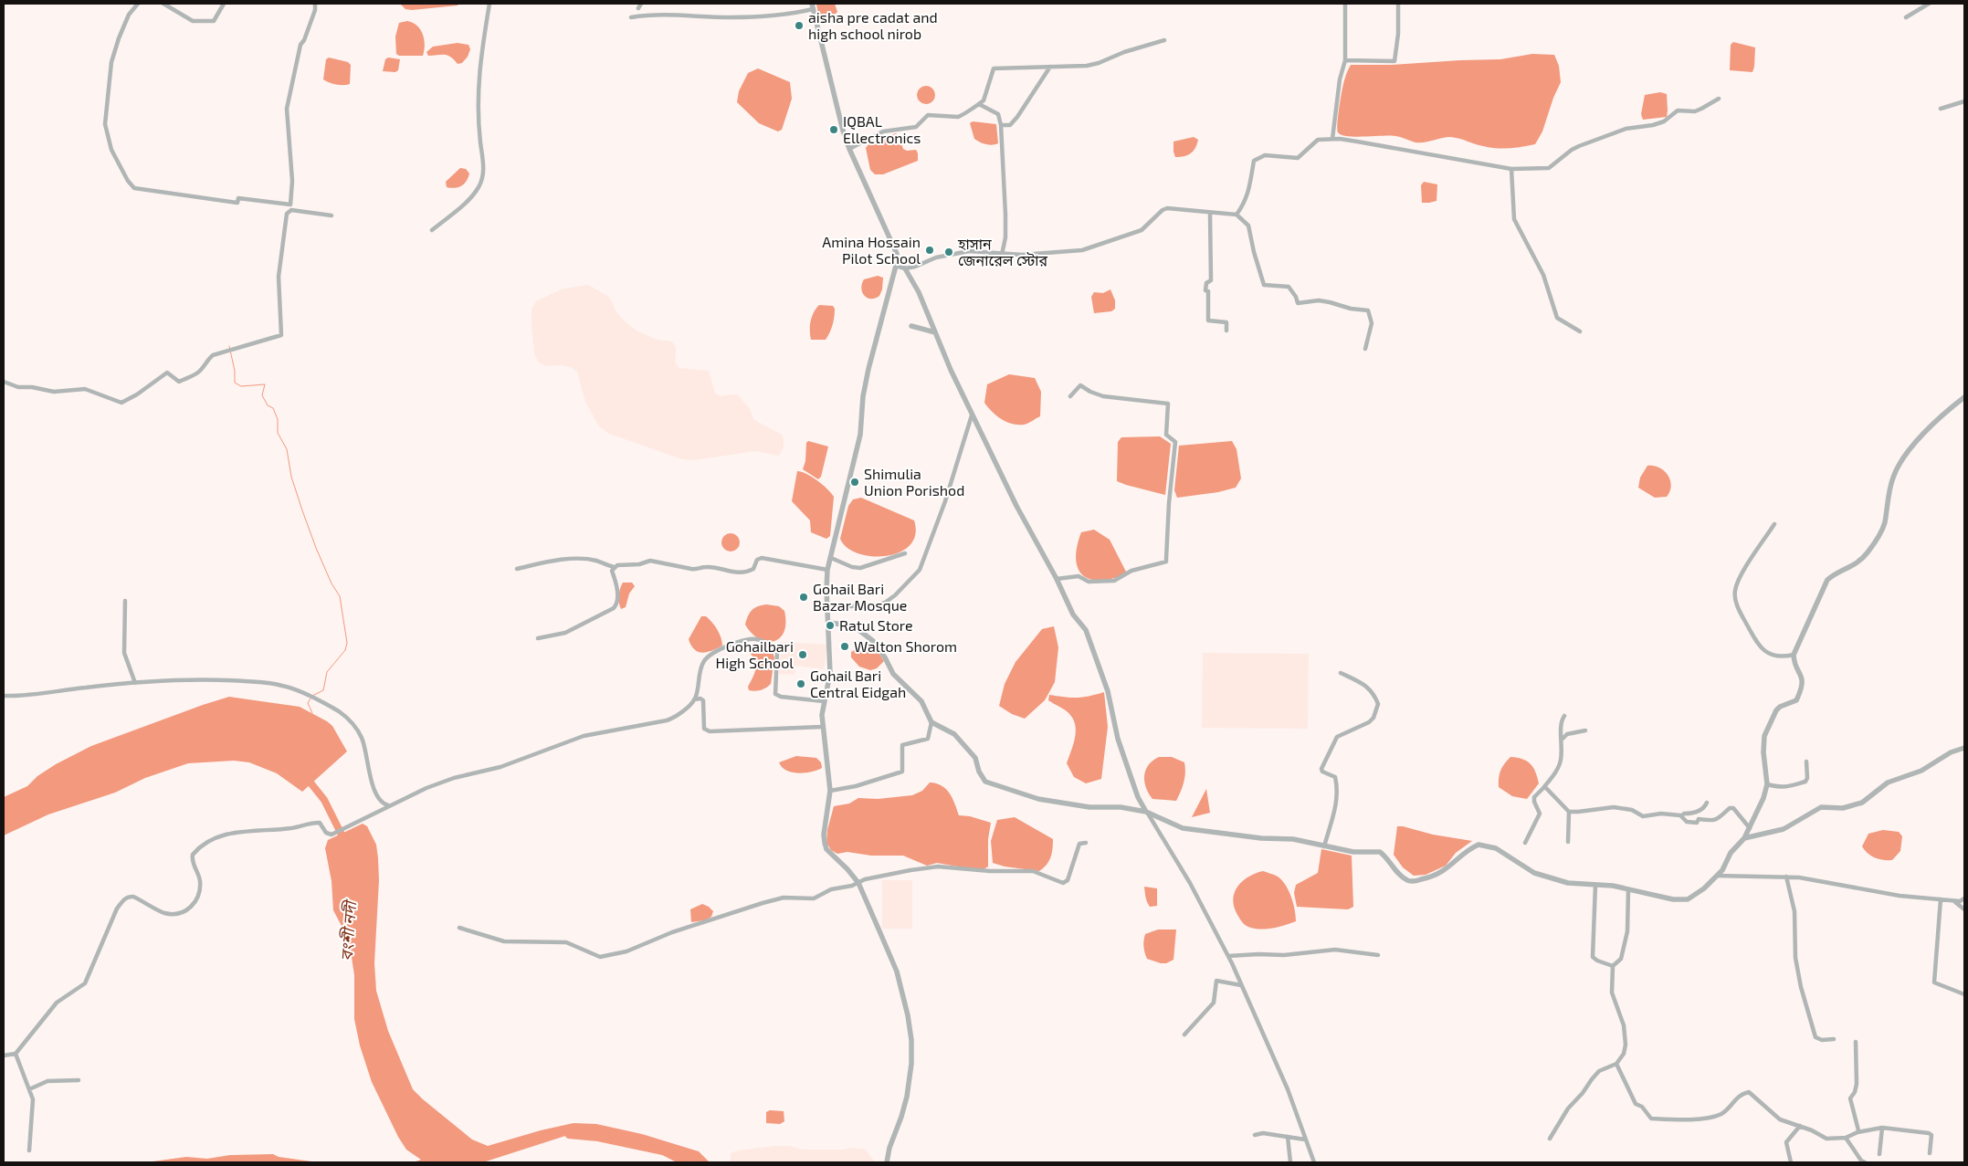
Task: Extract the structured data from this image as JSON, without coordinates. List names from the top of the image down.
{
  "water": ["বংশী নদী"],
  "places": [
    "aisha pre cadat and high school nirob",
    "IQBAL Ellectronics",
    "Amina Hossain Pilot School",
    "হাসান জেনারেল স্টোর",
    "Shimulia Union Porishod",
    "Gohail Bari Bazar Mosque",
    "Ratul Store",
    "Walton Shorom",
    "Gohailbari High School",
    "Gohail Bari Central Eidgah"
  ]
}
